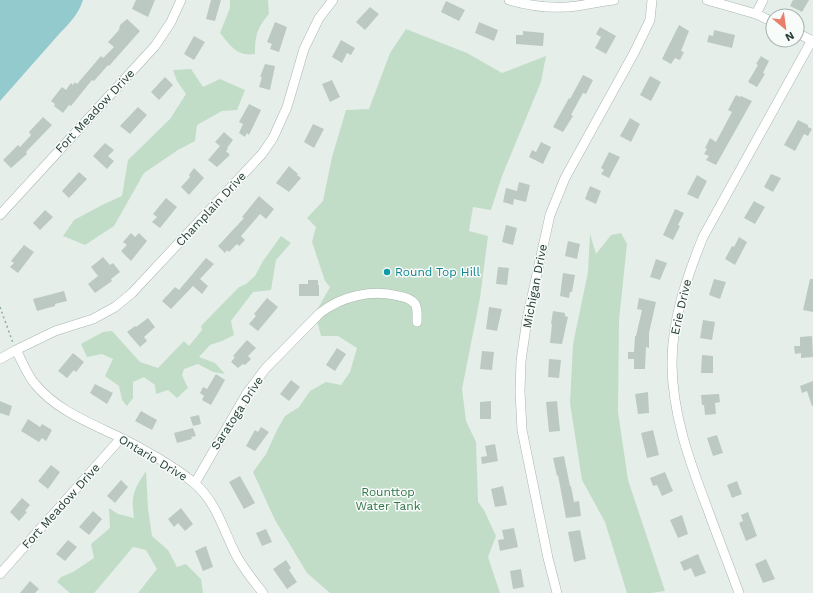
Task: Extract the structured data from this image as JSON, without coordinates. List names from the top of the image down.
{
  "streets": {
    "street": [
      "Fort Meadow Drive",
      "Champlain Drive",
      "Michigan Drive",
      "Erie Drive",
      "Saratoga Drive",
      "Ontario Drive"
    ]
  },
  "crossings": [
    ["Fort Meadow Drive", "Ontario Drive"],
    ["Champlain Drive", "Ontario Drive"],
    ["Saratoga Drive", "Ontario Drive"]
  ],
  "parks": ["Rounttop Water Tank"],
  "places": ["Round Top Hill"],
  "north": "bottom right"
}
